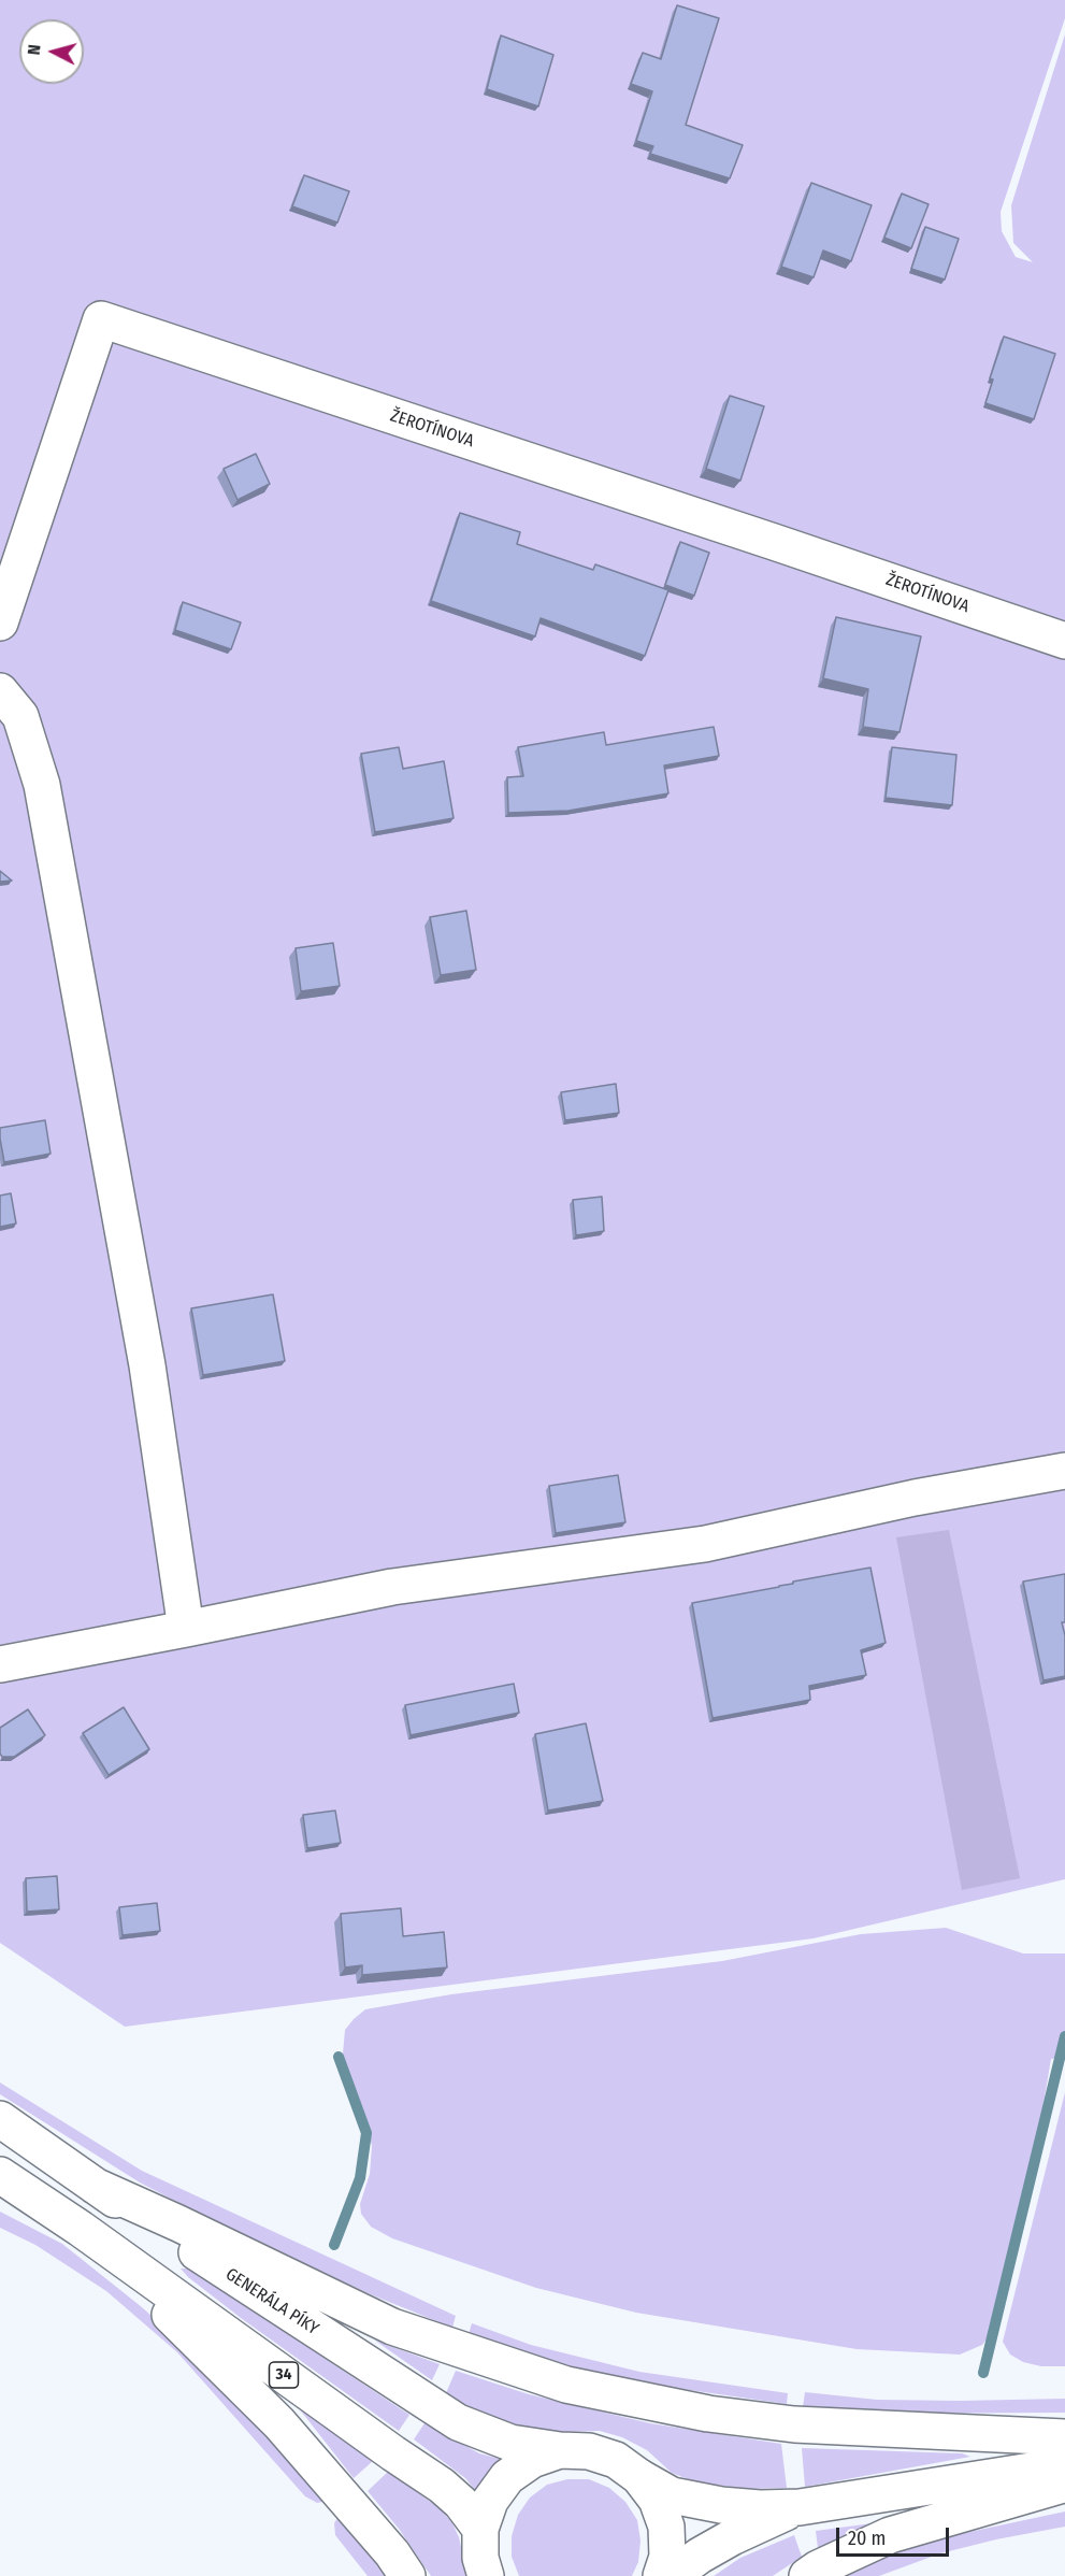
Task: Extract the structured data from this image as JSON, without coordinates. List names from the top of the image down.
{
  "streets": {
    "main road": ["ŽEROTÍNOVA", "GENERÁLA PÍKY", "34"]
  },
  "scale_bar": "20 m",
  "north": "left"
}
